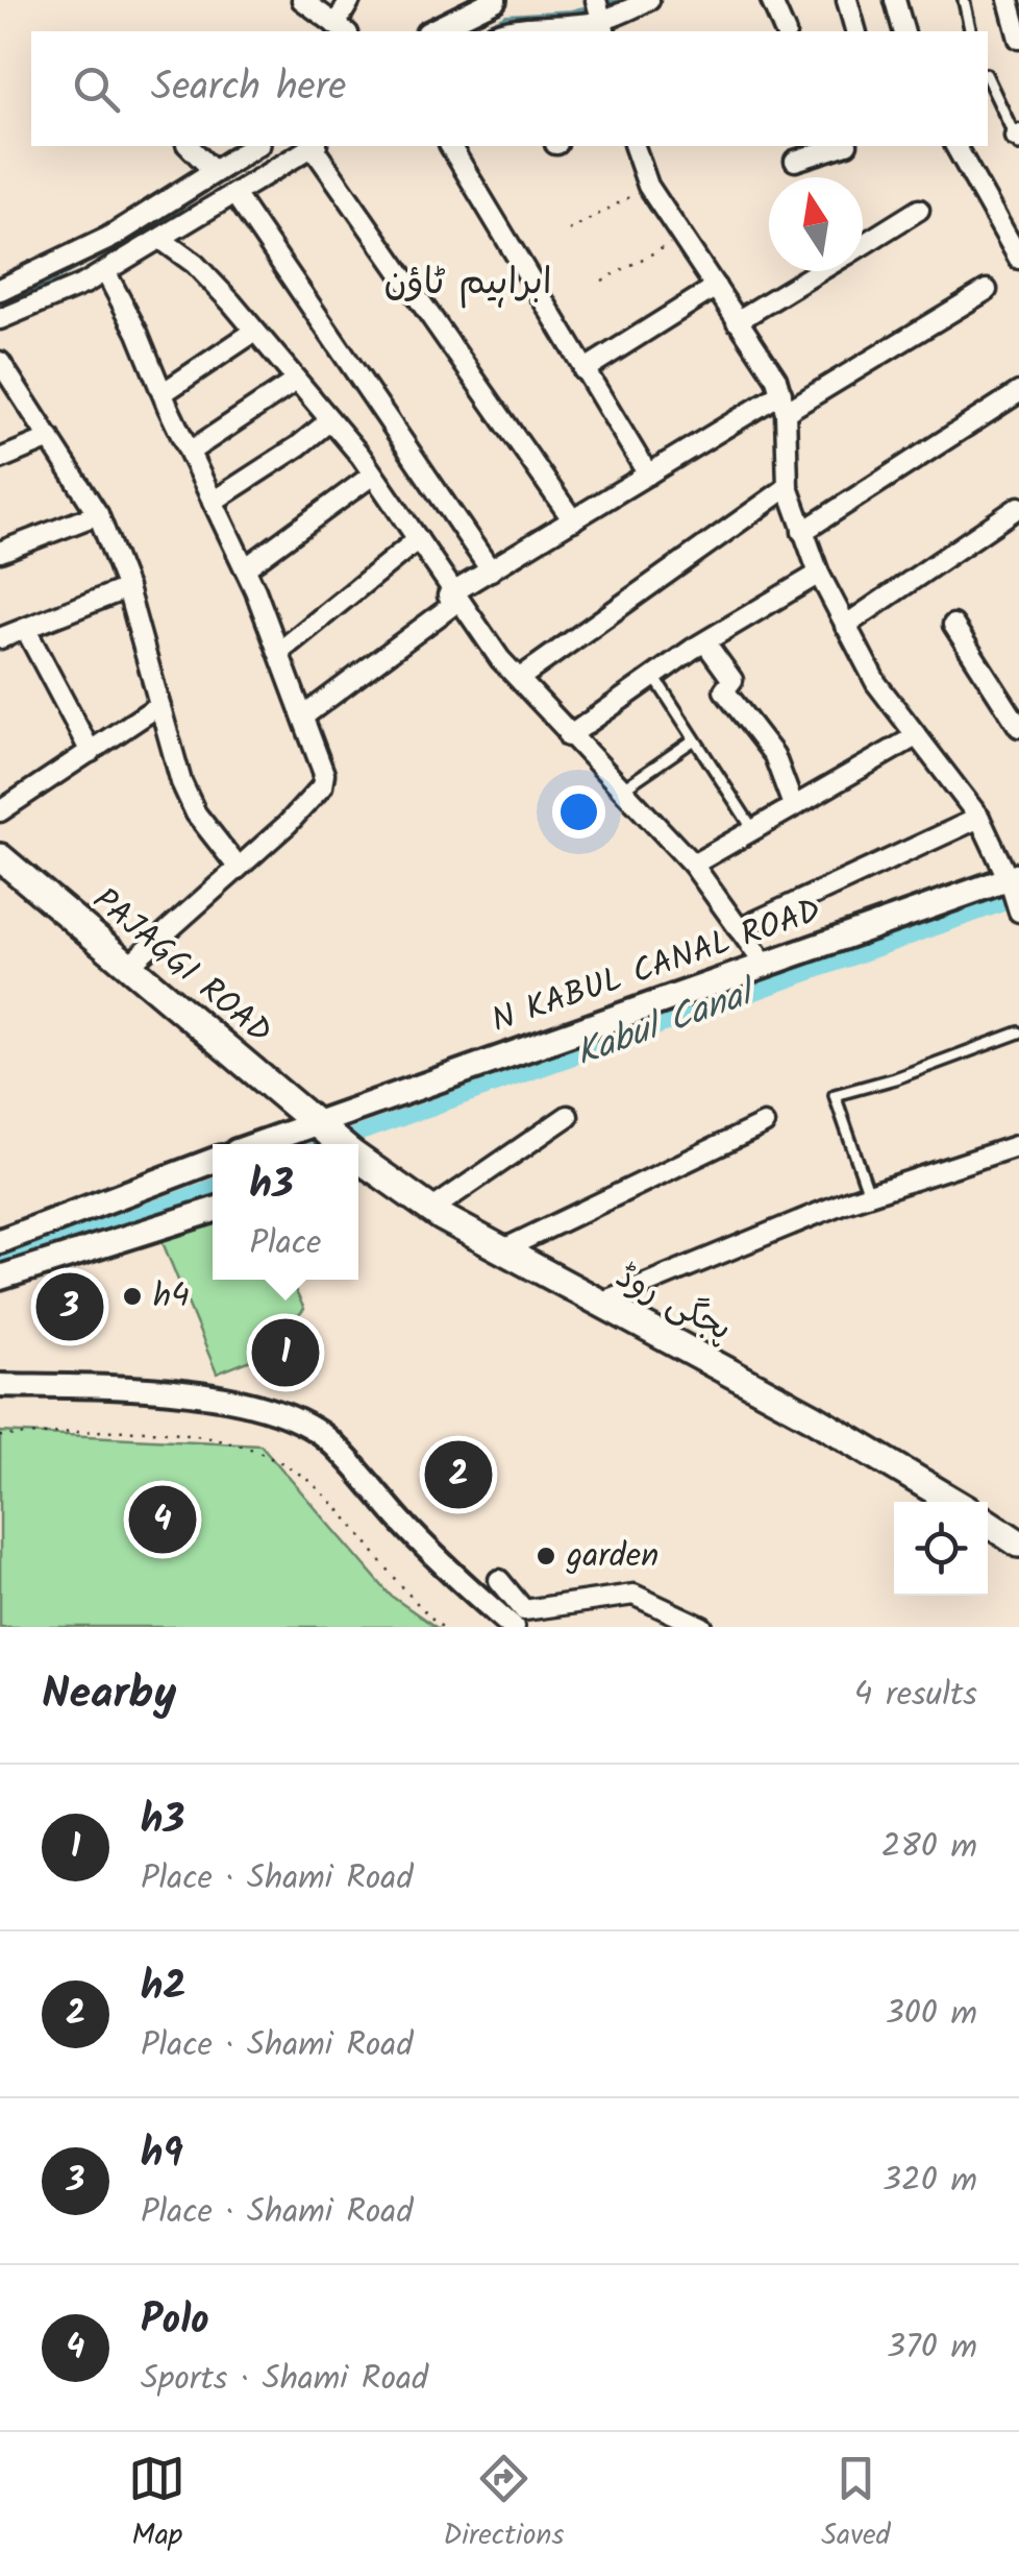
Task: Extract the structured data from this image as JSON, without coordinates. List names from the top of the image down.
{
  "streets": {
    "main road": ["PAJAGGI ROAD", "N KABUL CANAL ROAD", "پجگی روڈ"]
  },
  "crossings": [
    ["PAJAGGI ROAD", "N KABUL CANAL ROAD"],
    ["PAJAGGI ROAD", "پجگی روڈ"],
    ["N KABUL CANAL ROAD", "پجگی روڈ"]
  ],
  "districts": ["ابراہیم ٹاؤن"],
  "water": ["Kabul Canal"],
  "places": ["h4", "garden"],
  "north": "top",
  "page": {
    "search": "Search here",
    "popup": ["h3", "Place"],
    "pins": [
      "3",
      "1",
      "2",
      "4"
    ],
    "heading": ["Nearby", "4 results"],
    "list": [
      {
        "mark": "1",
        "name": "h3",
        "note": "Place · Shami Road",
        "value": "280 m"
      },
      {
        "mark": "2",
        "name": "h2",
        "note": "Place · Shami Road",
        "value": "300 m"
      },
      {
        "mark": "3",
        "name": "h9",
        "note": "Place · Shami Road",
        "value": "320 m"
      },
      {
        "mark": "4",
        "name": "Polo",
        "note": "Sports · Shami Road",
        "value": "370 m"
      }
    ],
    "nav": ["Map", "Directions", "Saved"]
  }
}
